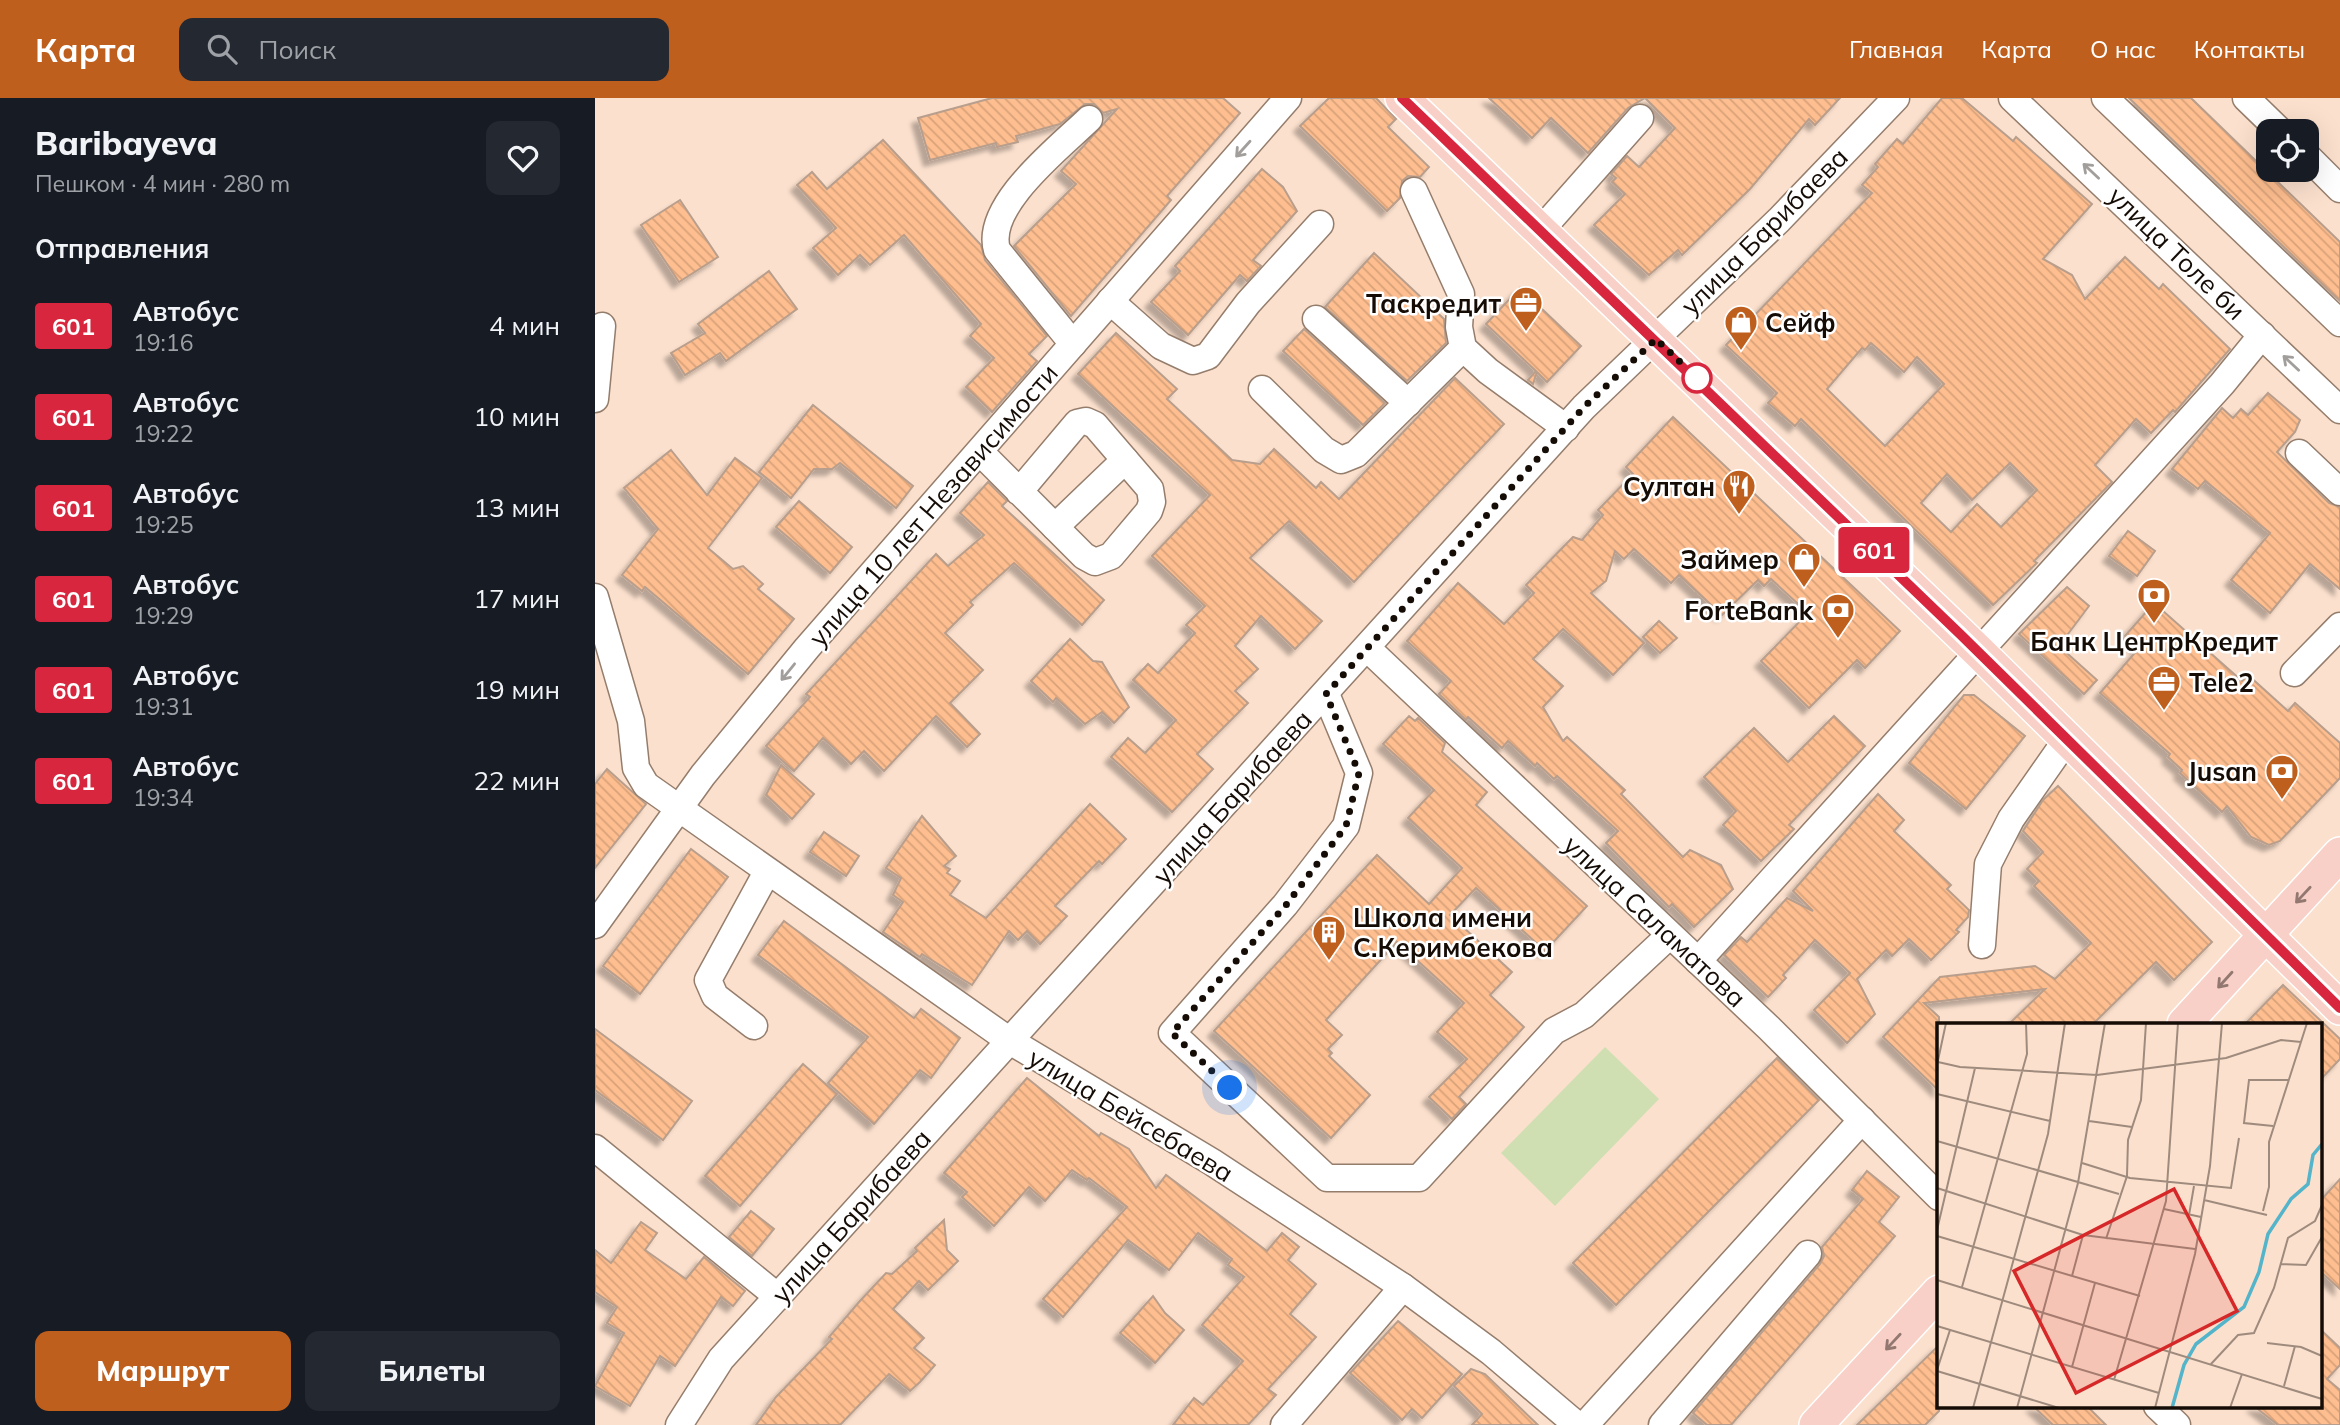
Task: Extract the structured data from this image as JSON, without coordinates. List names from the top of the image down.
{
  "streets": {
    "street": [
      "улица Барибаева",
      "улица Толе би",
      "улица 10 лет Независимости",
      "улица Саламатова",
      "улица Бейсебаева"
    ]
  },
  "crossings": [
    ["улица Барибаева", "улица Саламатова"],
    ["улица Барибаева", "улица Бейсебаева"],
    ["улица 10 лет Независимости", "улица Бейсебаева"]
  ],
  "one_way": ["улица 10 лет Независимости"],
  "places": {
    "office": ["Таскредит", "Tele2"],
    "shop": ["Сейф", "Займер"],
    "restaurant": ["Султан"],
    "bank": ["Банк ЦентрКредит", "ForteBank", "Jusan"],
    "building": ["Школа имени С.Керимбекова"]
  },
  "lines": ["bus line 601"],
  "page": {
    "header": "Карта",
    "search": "Поиск",
    "nav": [
      "Главная",
      "Карта",
      "О нас",
      "Контакты"
    ],
    "heading": [
      ["Baribayeva", "Пешком · 4 мин · 280 m"],
      "Отправления"
    ],
    "on_map": "601",
    "list": [
      {
        "mark": "601",
        "name": "Автобус",
        "note": "19:16",
        "value": "4 мин"
      },
      {
        "mark": "601",
        "name": "Автобус",
        "note": "19:22",
        "value": "10 мин"
      },
      {
        "mark": "601",
        "name": "Автобус",
        "note": "19:25",
        "value": "13 мин"
      },
      {
        "mark": "601",
        "name": "Автобус",
        "note": "19:29",
        "value": "17 мин"
      },
      {
        "mark": "601",
        "name": "Автобус",
        "note": "19:31",
        "value": "19 мин"
      },
      {
        "mark": "601",
        "name": "Автобус",
        "note": "19:34",
        "value": "22 мин"
      }
    ],
    "buttons": ["Маршрут", "Билеты"]
  }
}
